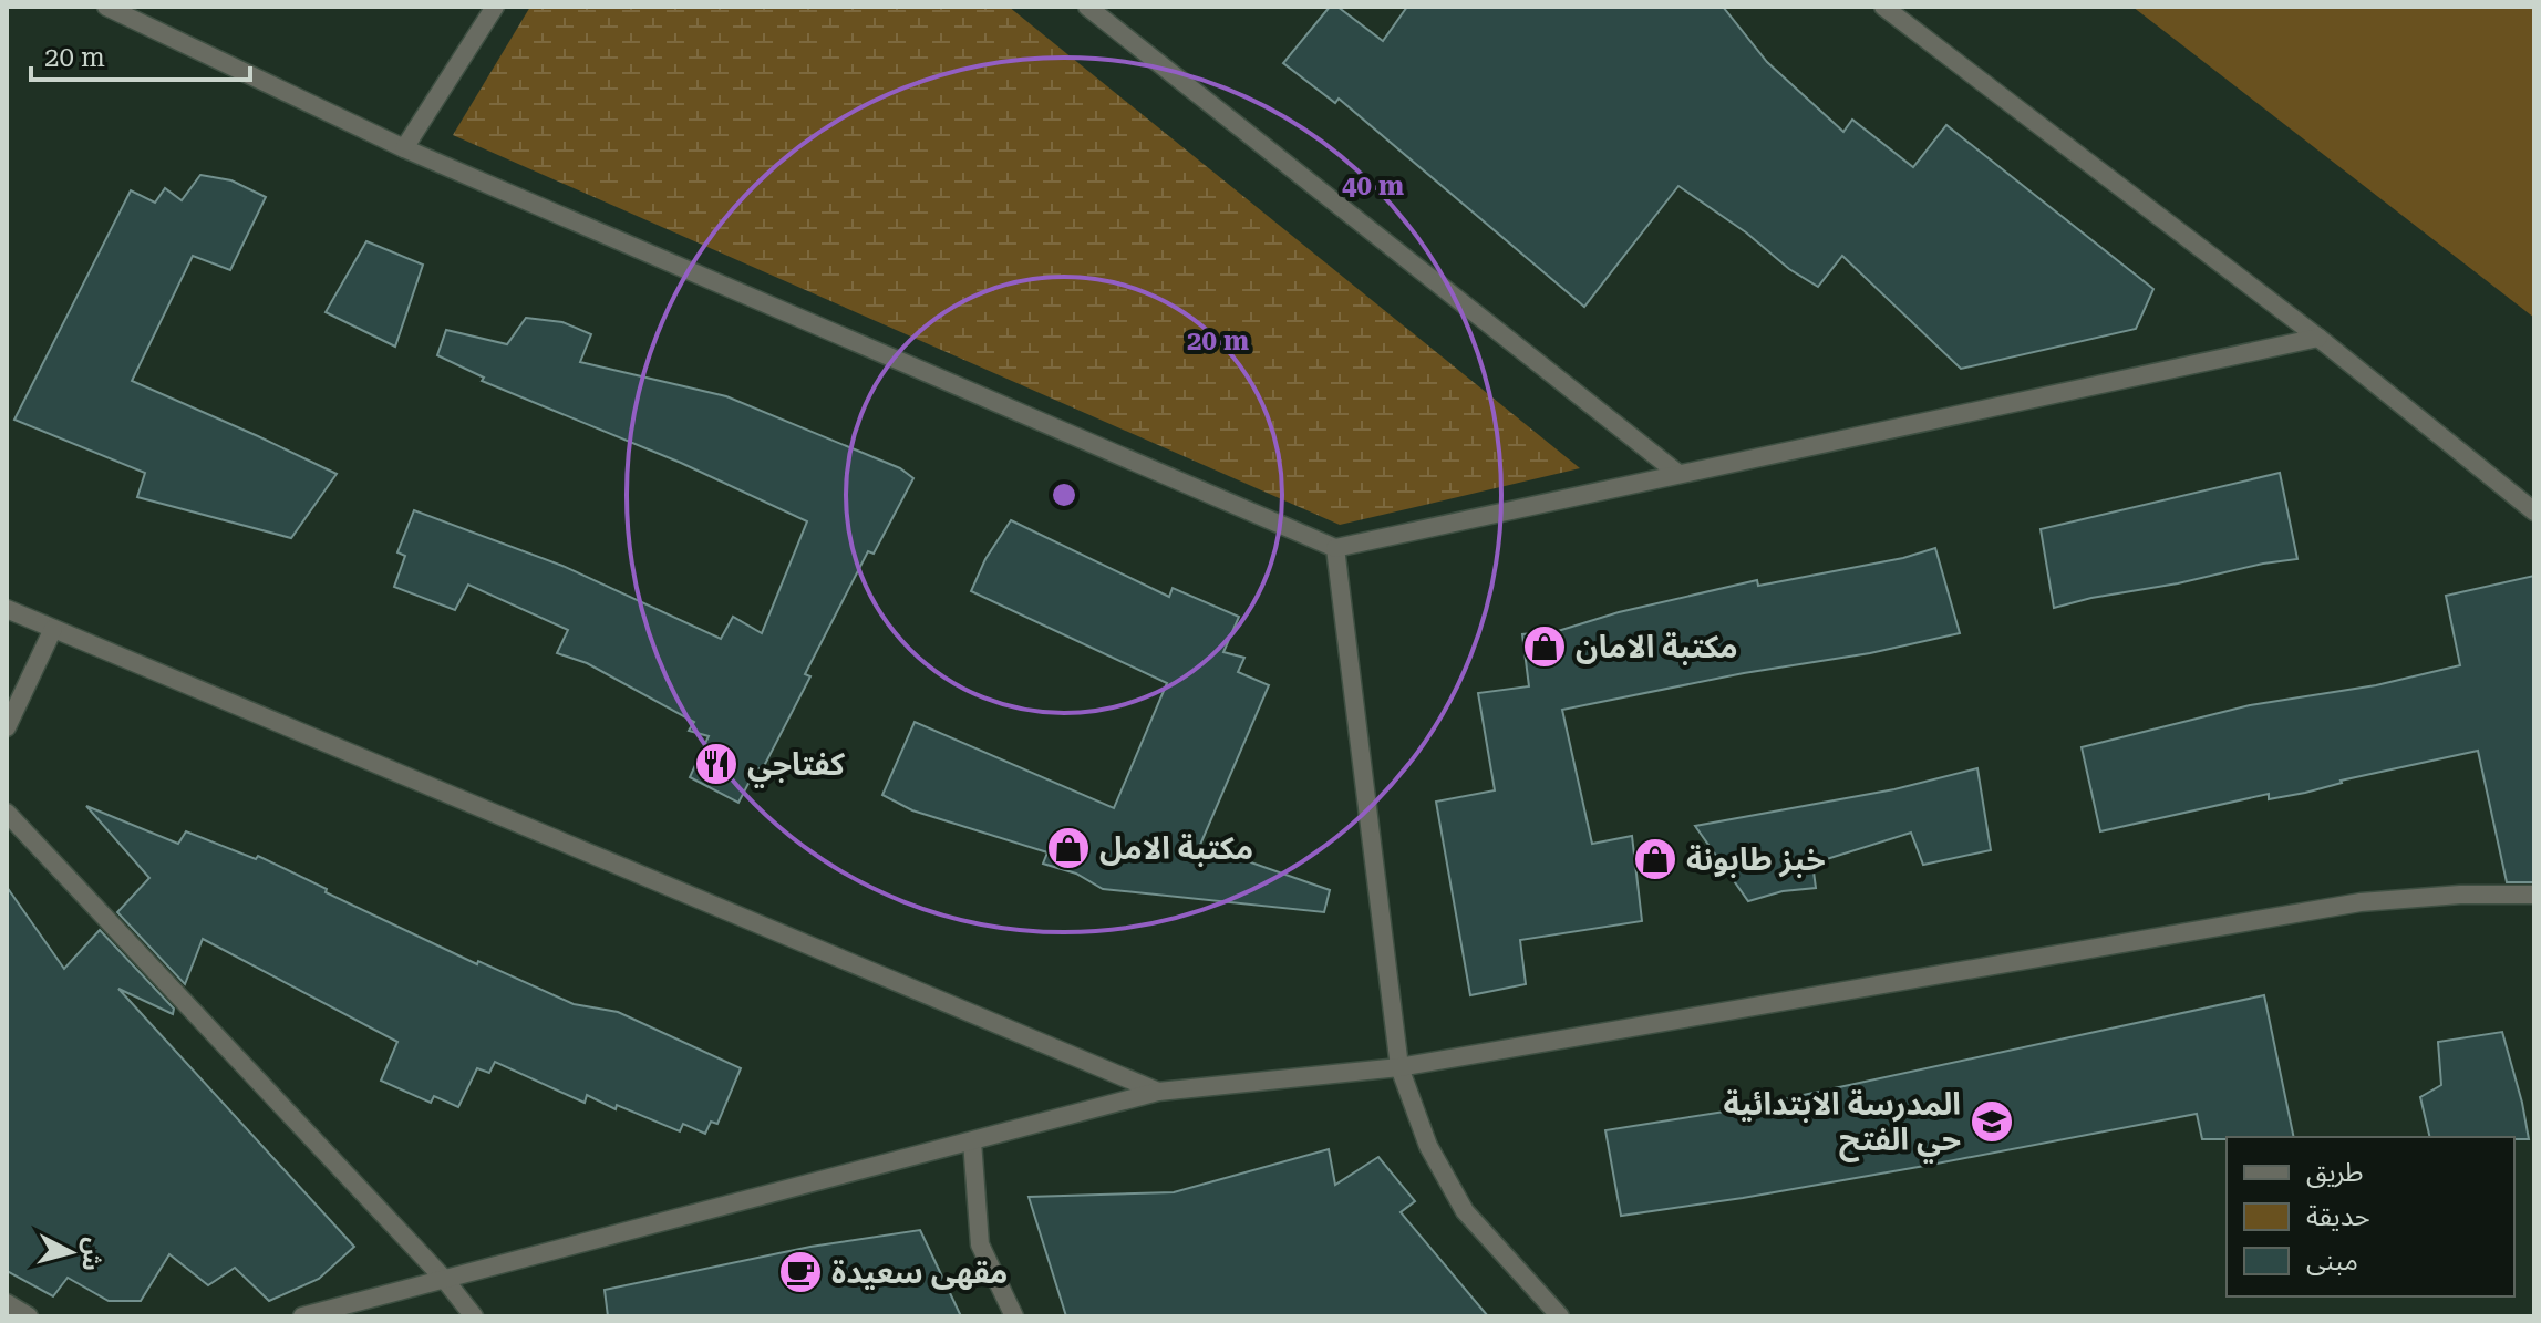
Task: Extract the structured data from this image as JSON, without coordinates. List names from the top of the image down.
{
  "places": {
    "shop": ["مكتبة الامان", "مكتبة الامل", "خبز طابونة"],
    "restaurant": ["كفتاجي"],
    "school or university": ["المدرسة الابتدائية حي الفتح"],
    "cafe": ["مقهى سعيدة"]
  },
  "legend": ["طريق", "حديقة", "مبنى"],
  "scale_bar": "20 m",
  "north": "right",
  "rings": ["40 m", "20 m"]
}
